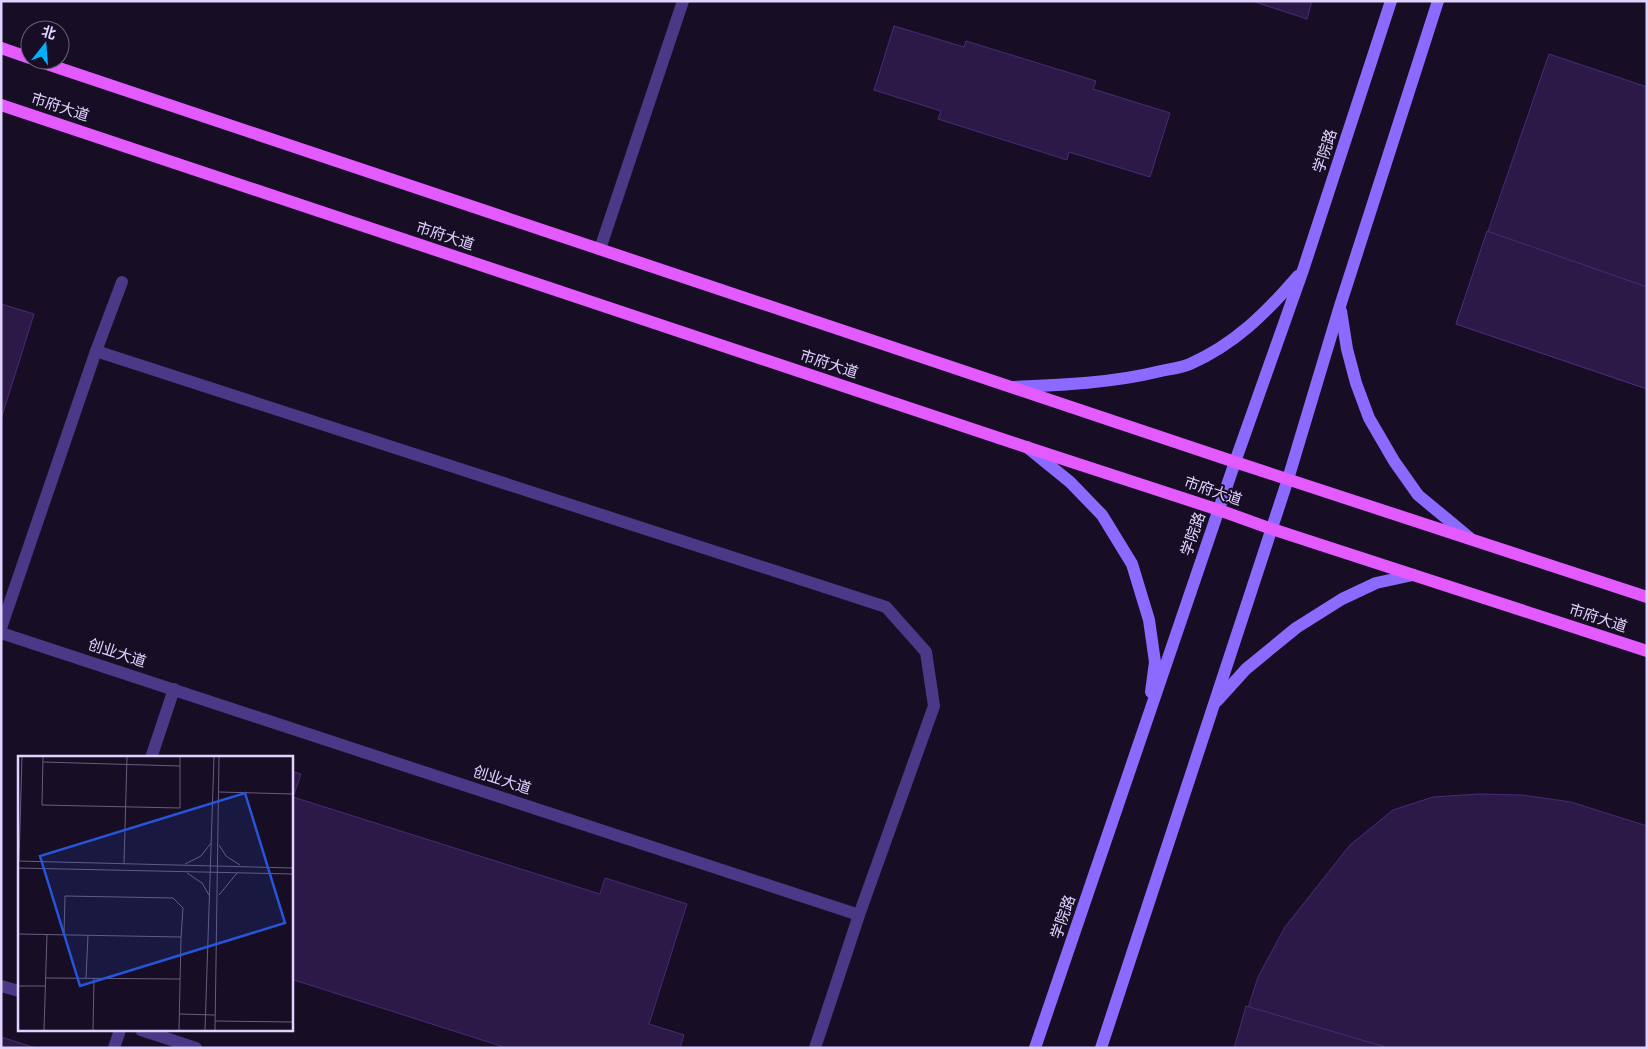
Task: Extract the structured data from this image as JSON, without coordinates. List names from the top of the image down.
{
  "streets": {
    "main road": ["市府大道", "学院路"],
    "street": ["创业大道"]
  },
  "crossings": [
    ["市府大道", "学院路"]
  ],
  "north": "top"
}
